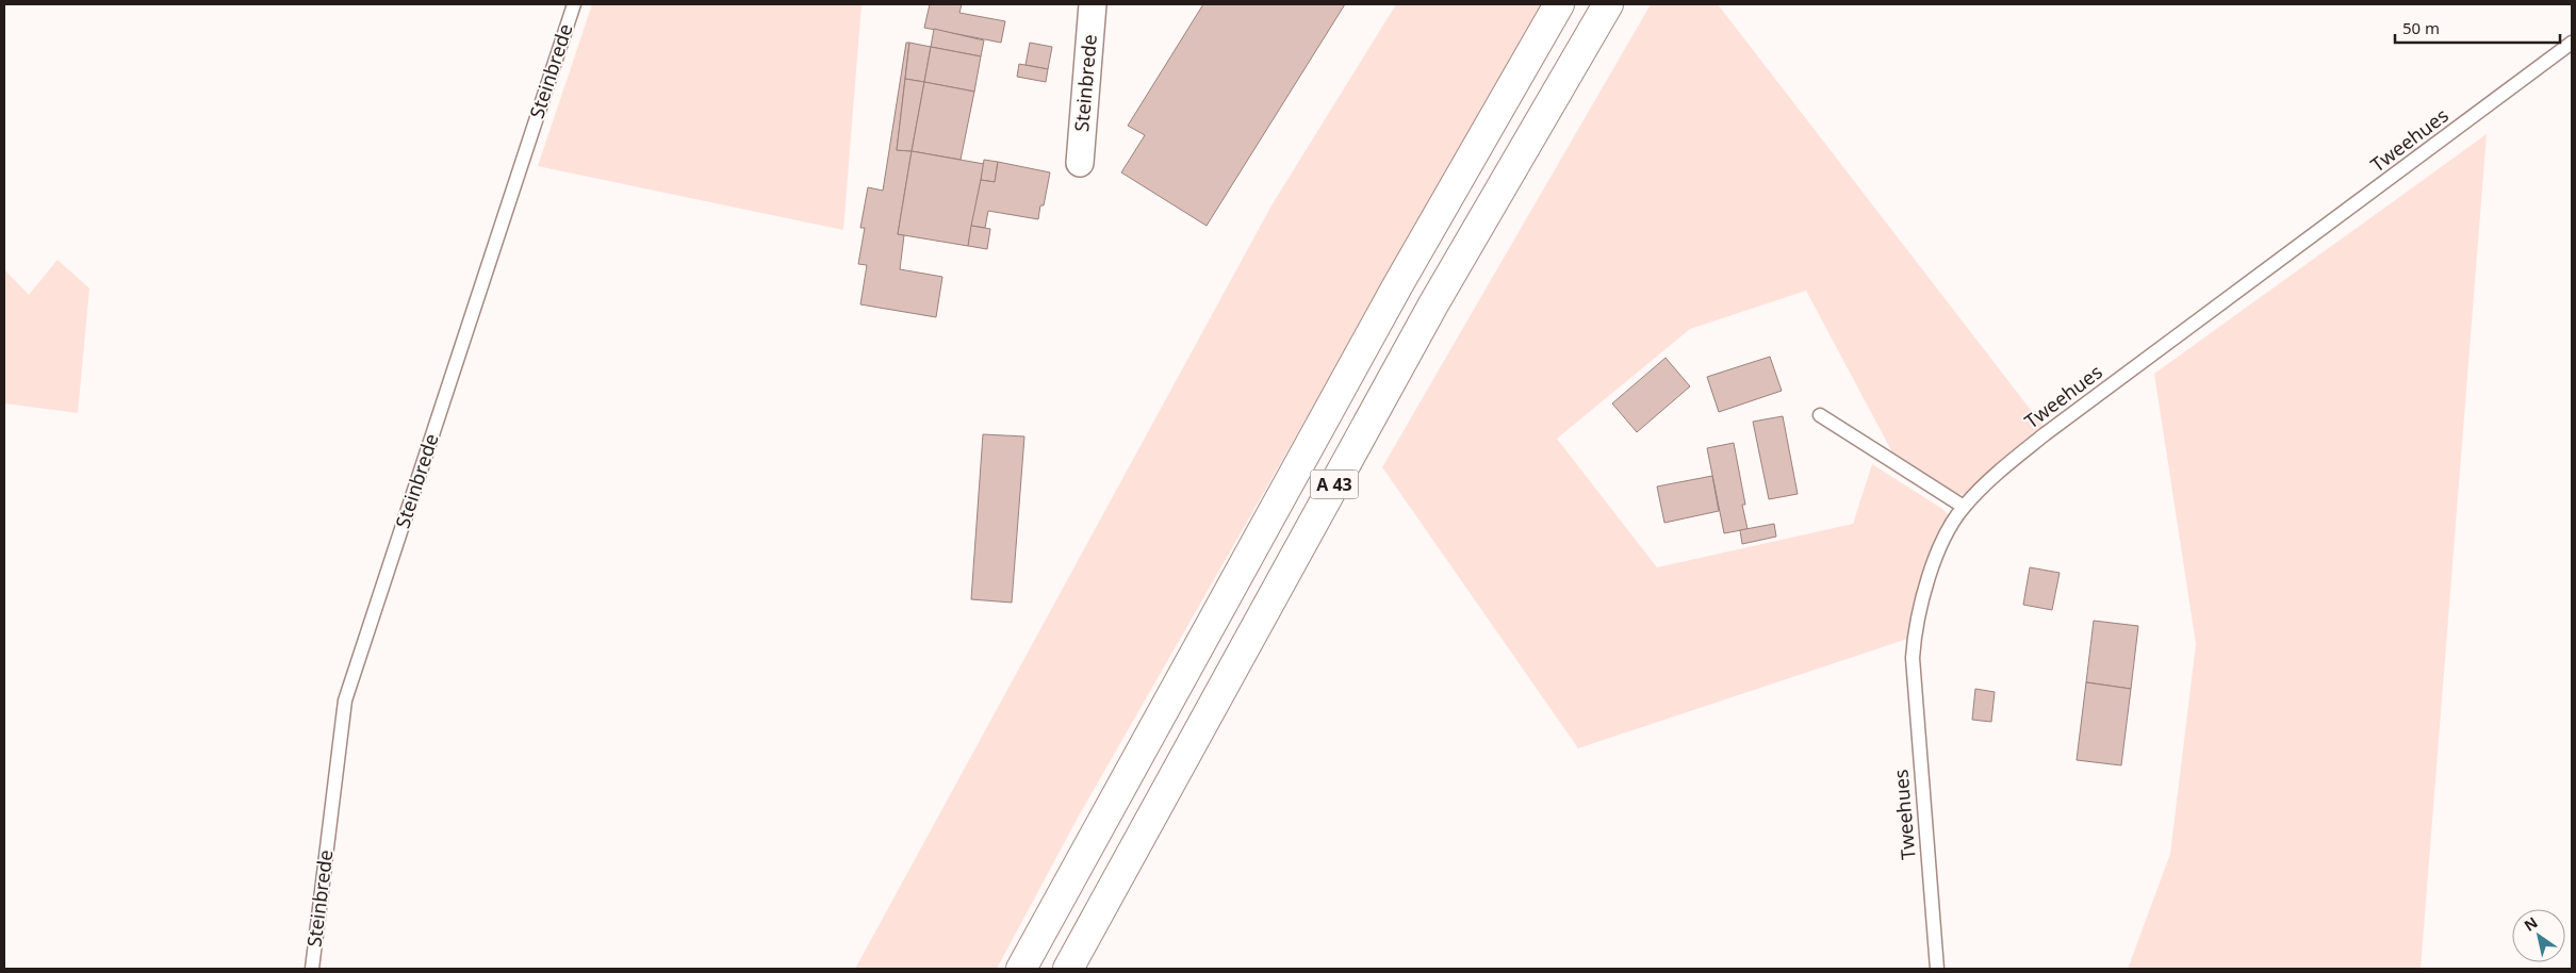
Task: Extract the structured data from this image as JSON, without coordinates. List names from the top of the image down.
{
  "streets": {
    "highway": ["A 43"],
    "street": ["Steinbrede"],
    "lane": ["Tweehues"]
  },
  "scale_bar": "50 m",
  "north": "top left"
}
